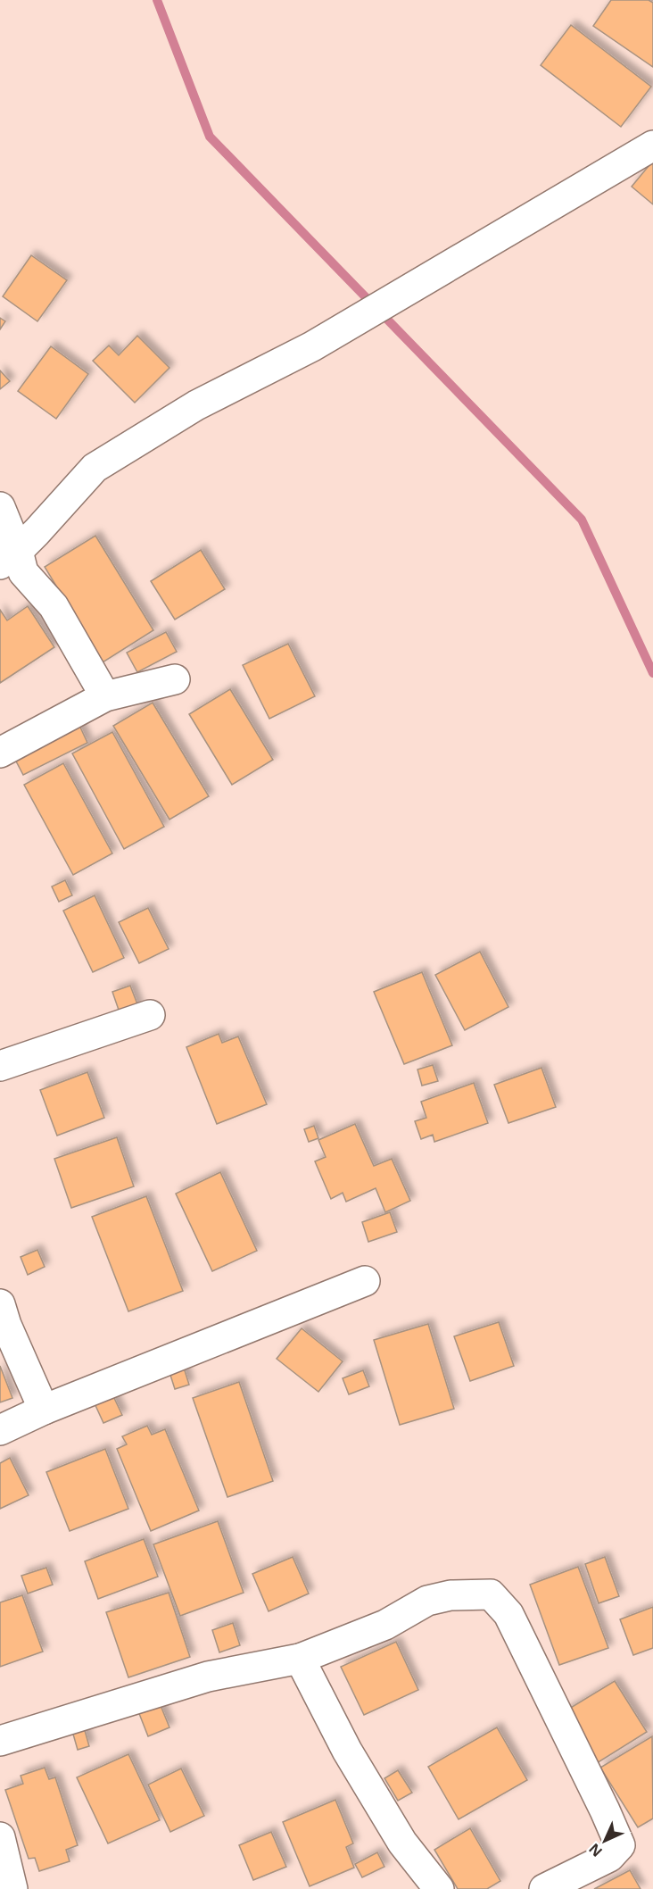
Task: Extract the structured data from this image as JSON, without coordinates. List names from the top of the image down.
{
  "north": "bottom left"
}
